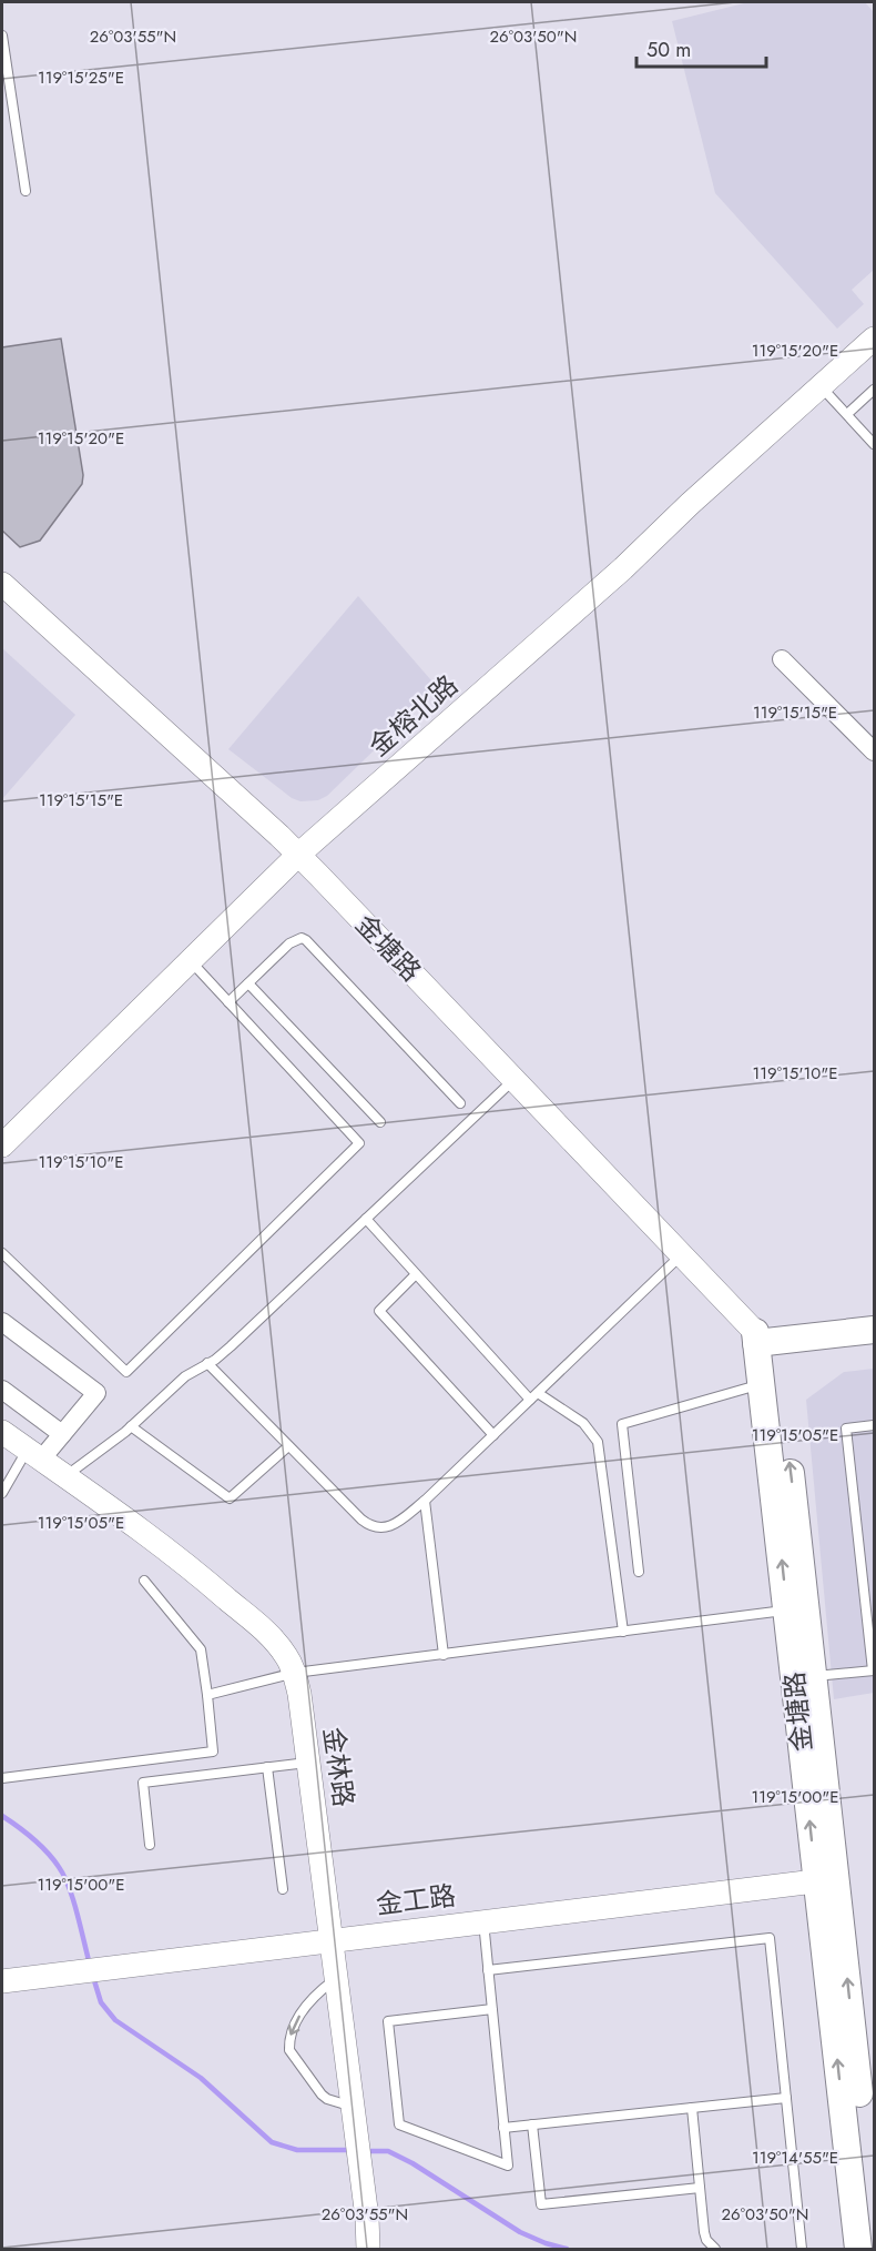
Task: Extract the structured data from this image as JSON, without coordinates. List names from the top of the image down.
{
  "streets": {
    "main road": ["金塘路"],
    "street": ["金榕北路", "金林路", "金工路"]
  },
  "crossings": [
    ["金榕北路", "金塘路"],
    ["金塘路", "金工路"],
    ["金林路", "金工路"]
  ],
  "one_way": ["金塘路"],
  "scale_bar": "50 m",
  "coordinates": [
    "26°03'55\"N",
    "26°03'50\"N",
    "119°15'25\"E",
    "119°15'20\"E",
    "119°15'15\"E",
    "119°15'10\"E",
    "119°15'05\"E",
    "119°15'00\"E",
    "119°14'55\"E"
  ]
}
